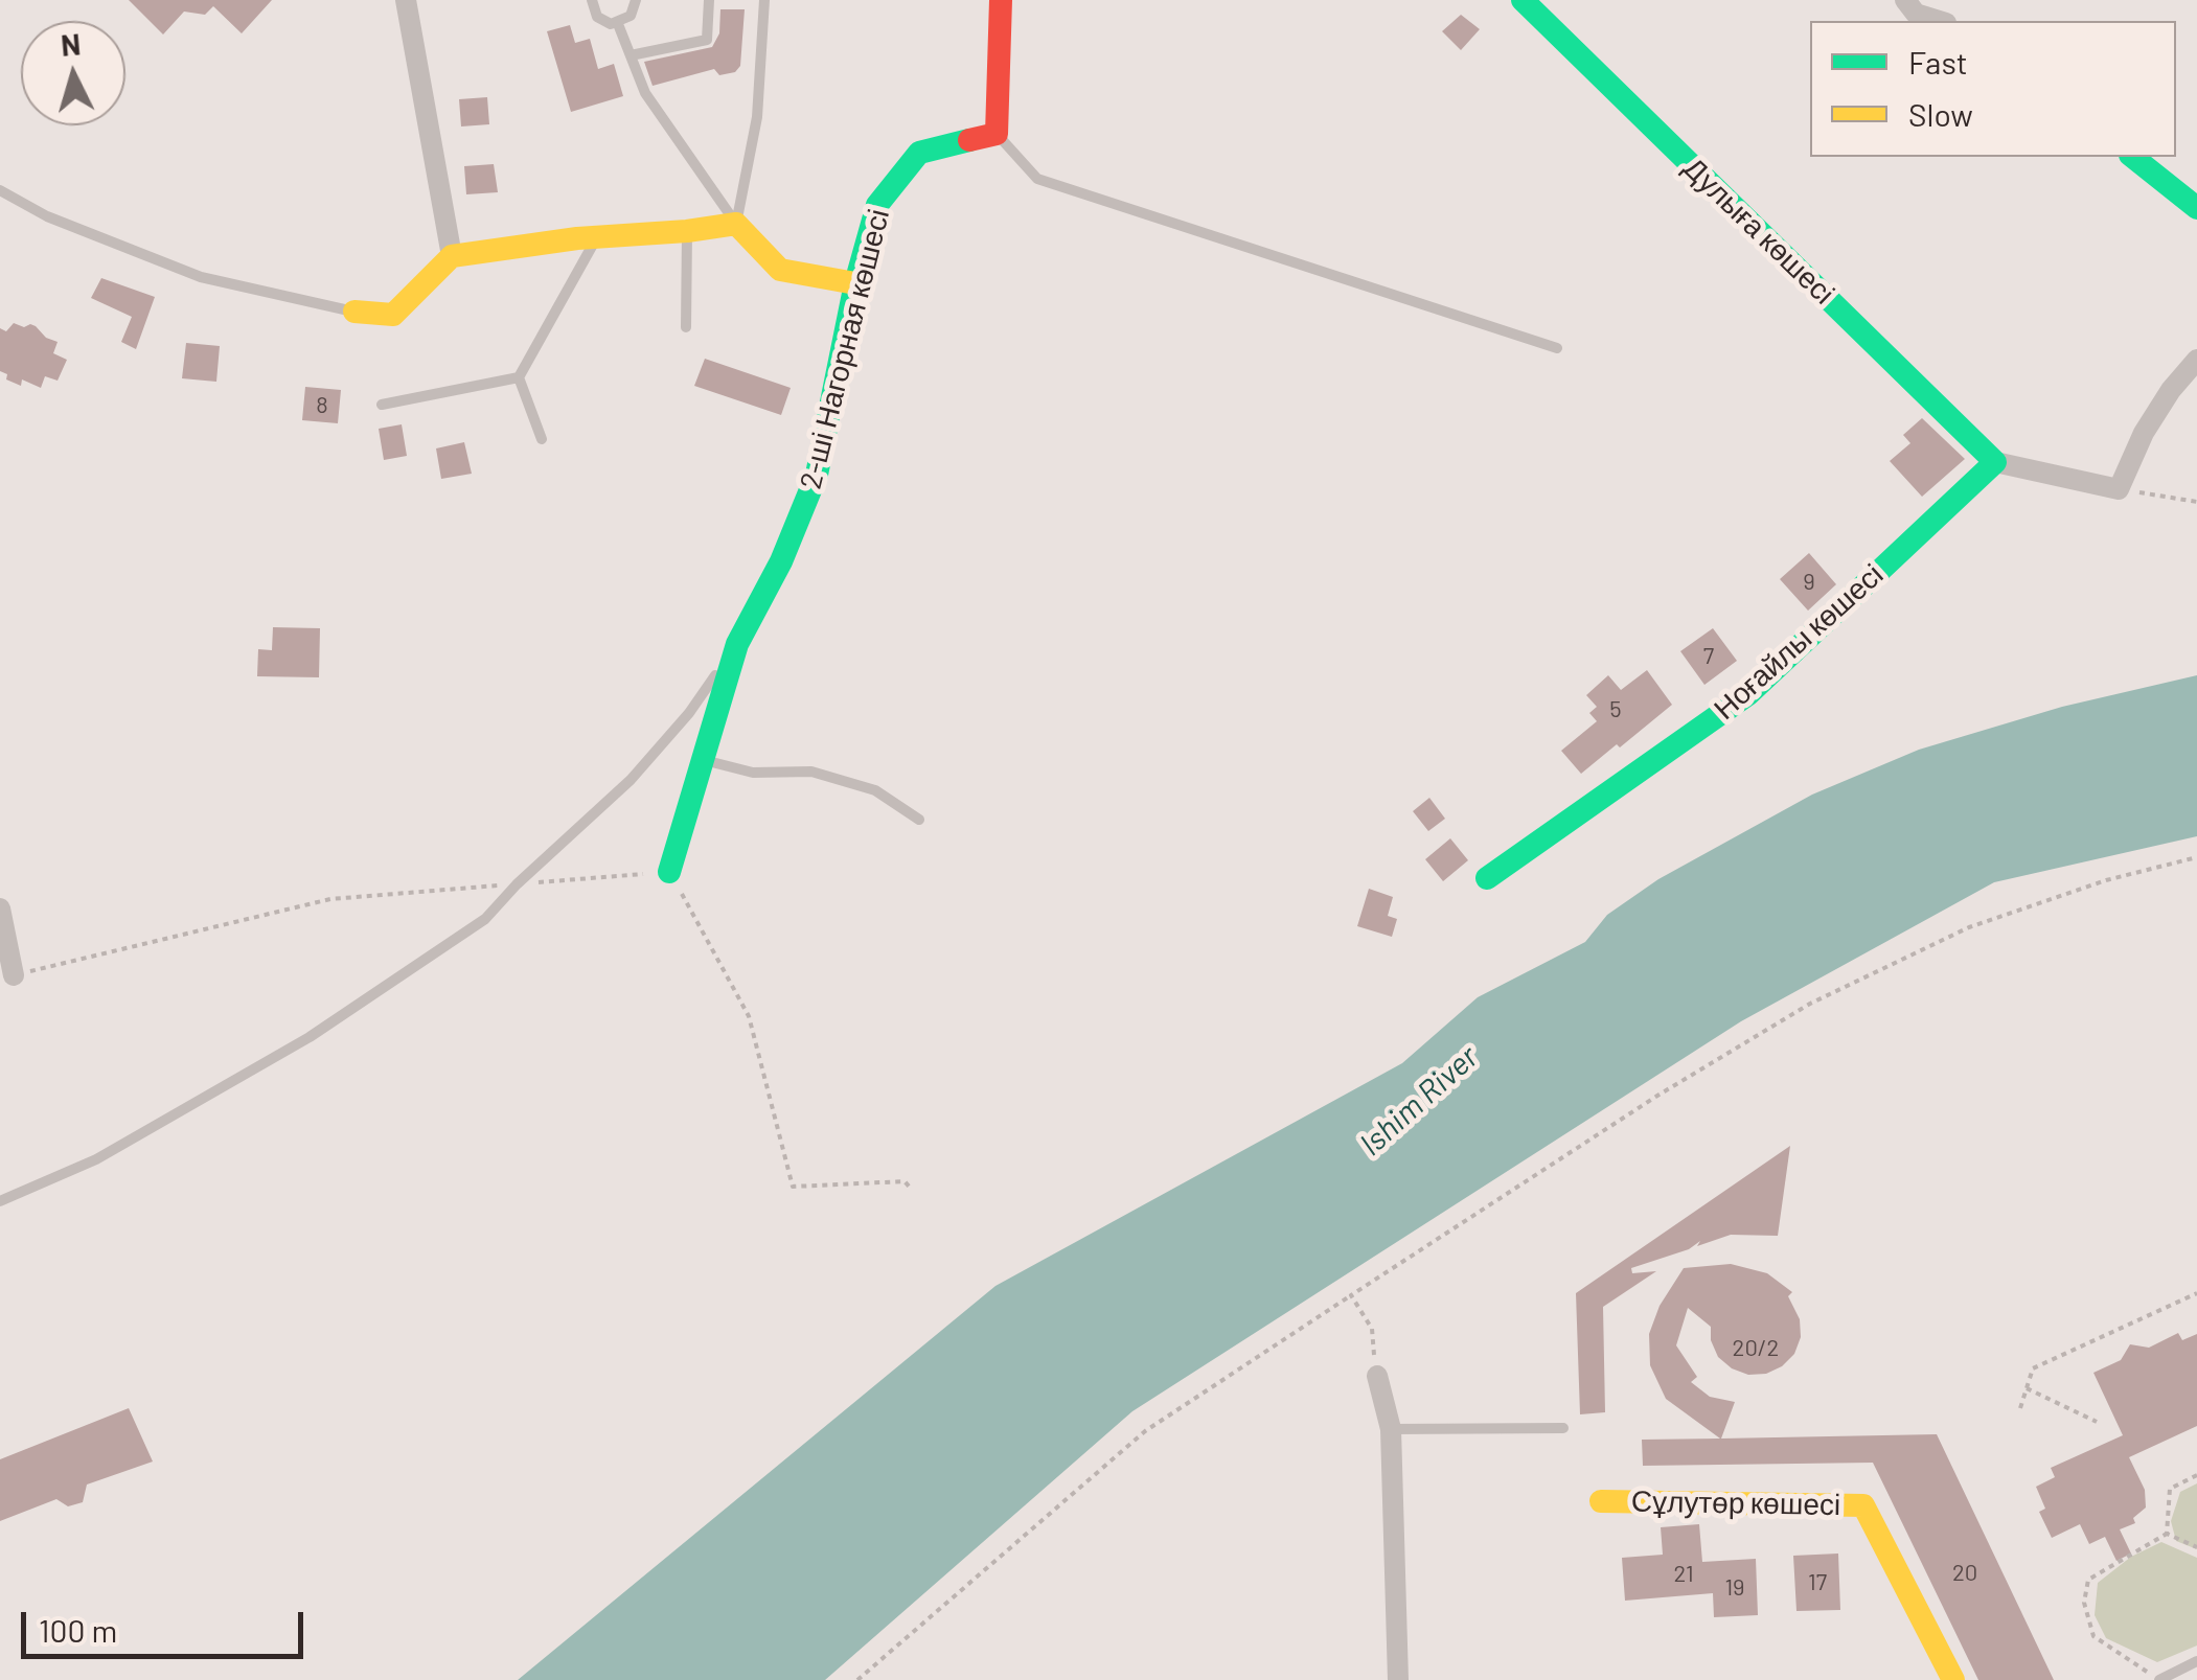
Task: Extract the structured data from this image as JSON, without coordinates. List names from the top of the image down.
{
  "streets": {
    "street": [
      "Дулыға көшесі",
      "2-ші Нагорная көшесі",
      "Ноғайлы көшесі",
      "Сұлутөр көшесі"
    ]
  },
  "crossings": [
    ["Дулыға көшесі", "Ноғайлы көшесі"]
  ],
  "water": ["Ishim River"],
  "house_numbers": [
    "8",
    "9",
    "7",
    "5",
    "20/2",
    "20",
    "21",
    "17",
    "19"
  ],
  "legend": ["Fast", "Slow"],
  "scale_bar": "100 m",
  "north": "top"
}
